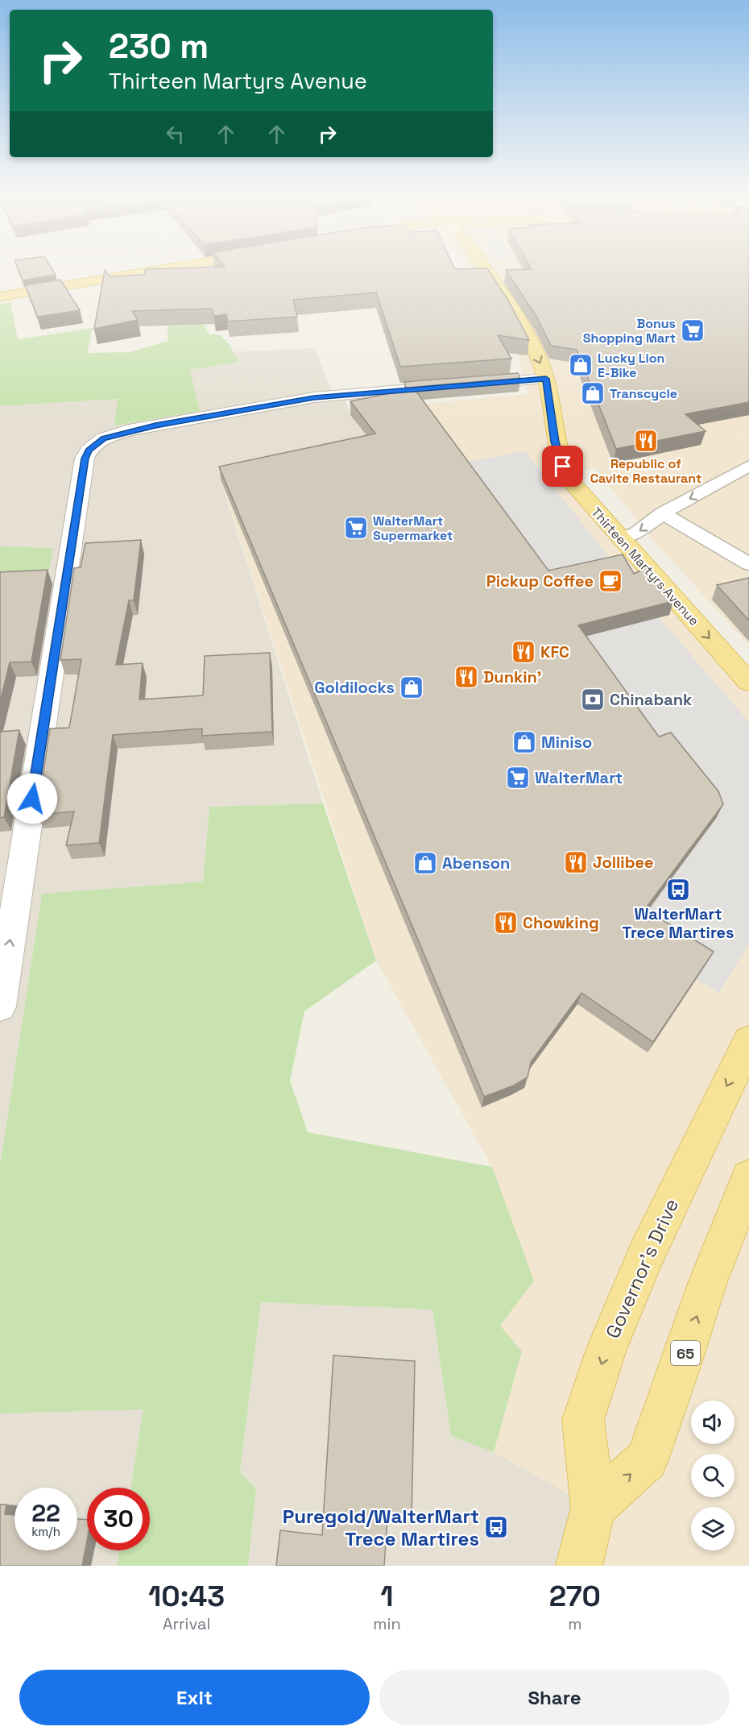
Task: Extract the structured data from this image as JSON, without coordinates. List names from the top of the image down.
{
  "streets": {
    "main road": ["Thirteen Martyrs Avenue", "Governor's Drive", "65"]
  },
  "crossings": [
    ["Governor's Drive", "65"]
  ],
  "one_way": ["Thirteen Martyrs Avenue"],
  "places": {
    "supermarket": ["Bonus Shopping Mart", "WalterMart Supermarket", "WalterMart"],
    "shop": [
      "Lucky Lion E-Bike",
      "Transcycle",
      "Goldilocks",
      "Miniso",
      "Abenson"
    ],
    "restaurant": [
      "Republic of Cavite Restaurant",
      "KFC",
      "Dunkin'",
      "Jollibee",
      "Chowking"
    ],
    "cafe": ["Pickup Coffee"],
    "bank": ["Chinabank"],
    "bus stop": ["WalterMart Trece Martires", "Puregold/WalterMart Trece Martires"]
  },
  "page": {
    "turn": ["230 m", "Thirteen Martyrs Avenue"],
    "speed": "22 km/h",
    "limit": "30",
    "eta": [
      "10:43",
      "Arrival",
      "1",
      "min",
      "270",
      "m"
    ],
    "buttons": ["Exit", "Share"]
  }
}
